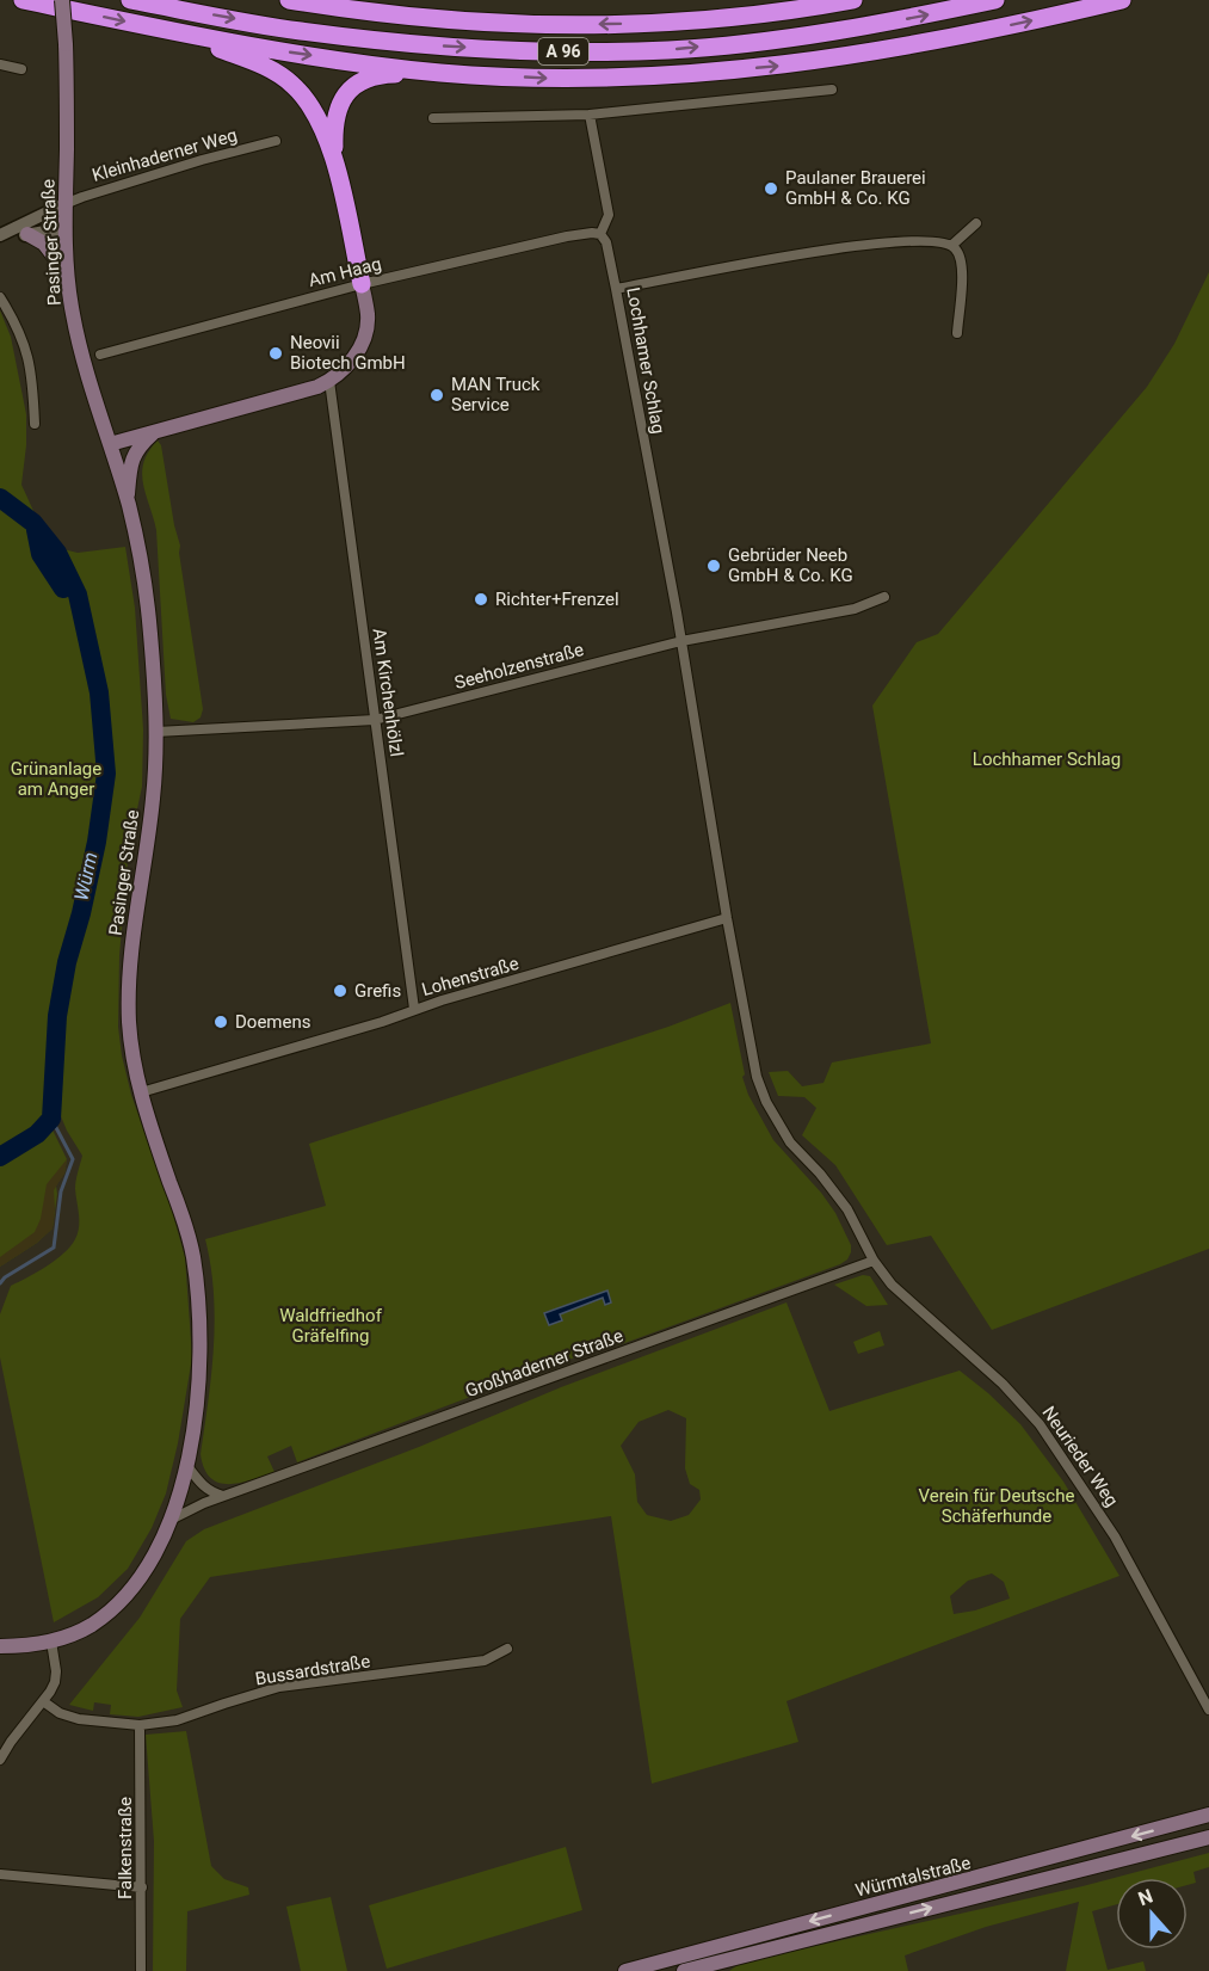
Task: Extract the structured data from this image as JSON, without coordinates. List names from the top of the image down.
{
  "streets": {
    "highway": ["A 96"],
    "main road": ["Pasinger Straße", "Würmtalstraße"],
    "street": [
      "Kleinhaderner Weg",
      "Am Haag",
      "Lochhamer Schlag",
      "Seeholzenstraße",
      "Am Kirchenhölzl",
      "Lohenstraße",
      "Großhaderner Straße",
      "Neurieder Weg",
      "Bussardstraße",
      "Falkenstraße"
    ]
  },
  "crossings": [
    ["Kleinhaderner Weg", "Pasinger Straße"],
    ["Pasinger Straße", "Seeholzenstraße"],
    ["Pasinger Straße", "Lohenstraße"],
    ["Pasinger Straße", "Großhaderner Straße"],
    ["Am Haag", "Lochhamer Schlag"],
    ["Lochhamer Schlag", "Seeholzenstraße"],
    ["Lochhamer Schlag", "Lohenstraße"],
    ["Lochhamer Schlag", "Großhaderner Straße"],
    ["Lochhamer Schlag", "Neurieder Weg"],
    ["Seeholzenstraße", "Am Kirchenhölzl"],
    ["Am Kirchenhölzl", "Lohenstraße"],
    ["Großhaderner Straße", "Neurieder Weg"],
    ["Bussardstraße", "Falkenstraße"]
  ],
  "water": ["Würm"],
  "parks": [
    "Lochhamer Schlag",
    "Grünanlage am Anger",
    "Waldfriedhof Gräfelfing",
    "Verein für Deutsche Schäferhunde"
  ],
  "places": [
    "Paulaner Brauerei GmbH & Co. KG",
    "Neovii Biotech GmbH",
    "MAN Truck Service",
    "Gebrüder Neeb GmbH & Co. KG",
    "Richter+Frenzel",
    "Grefis",
    "Doemens"
  ],
  "north": "top"
}
